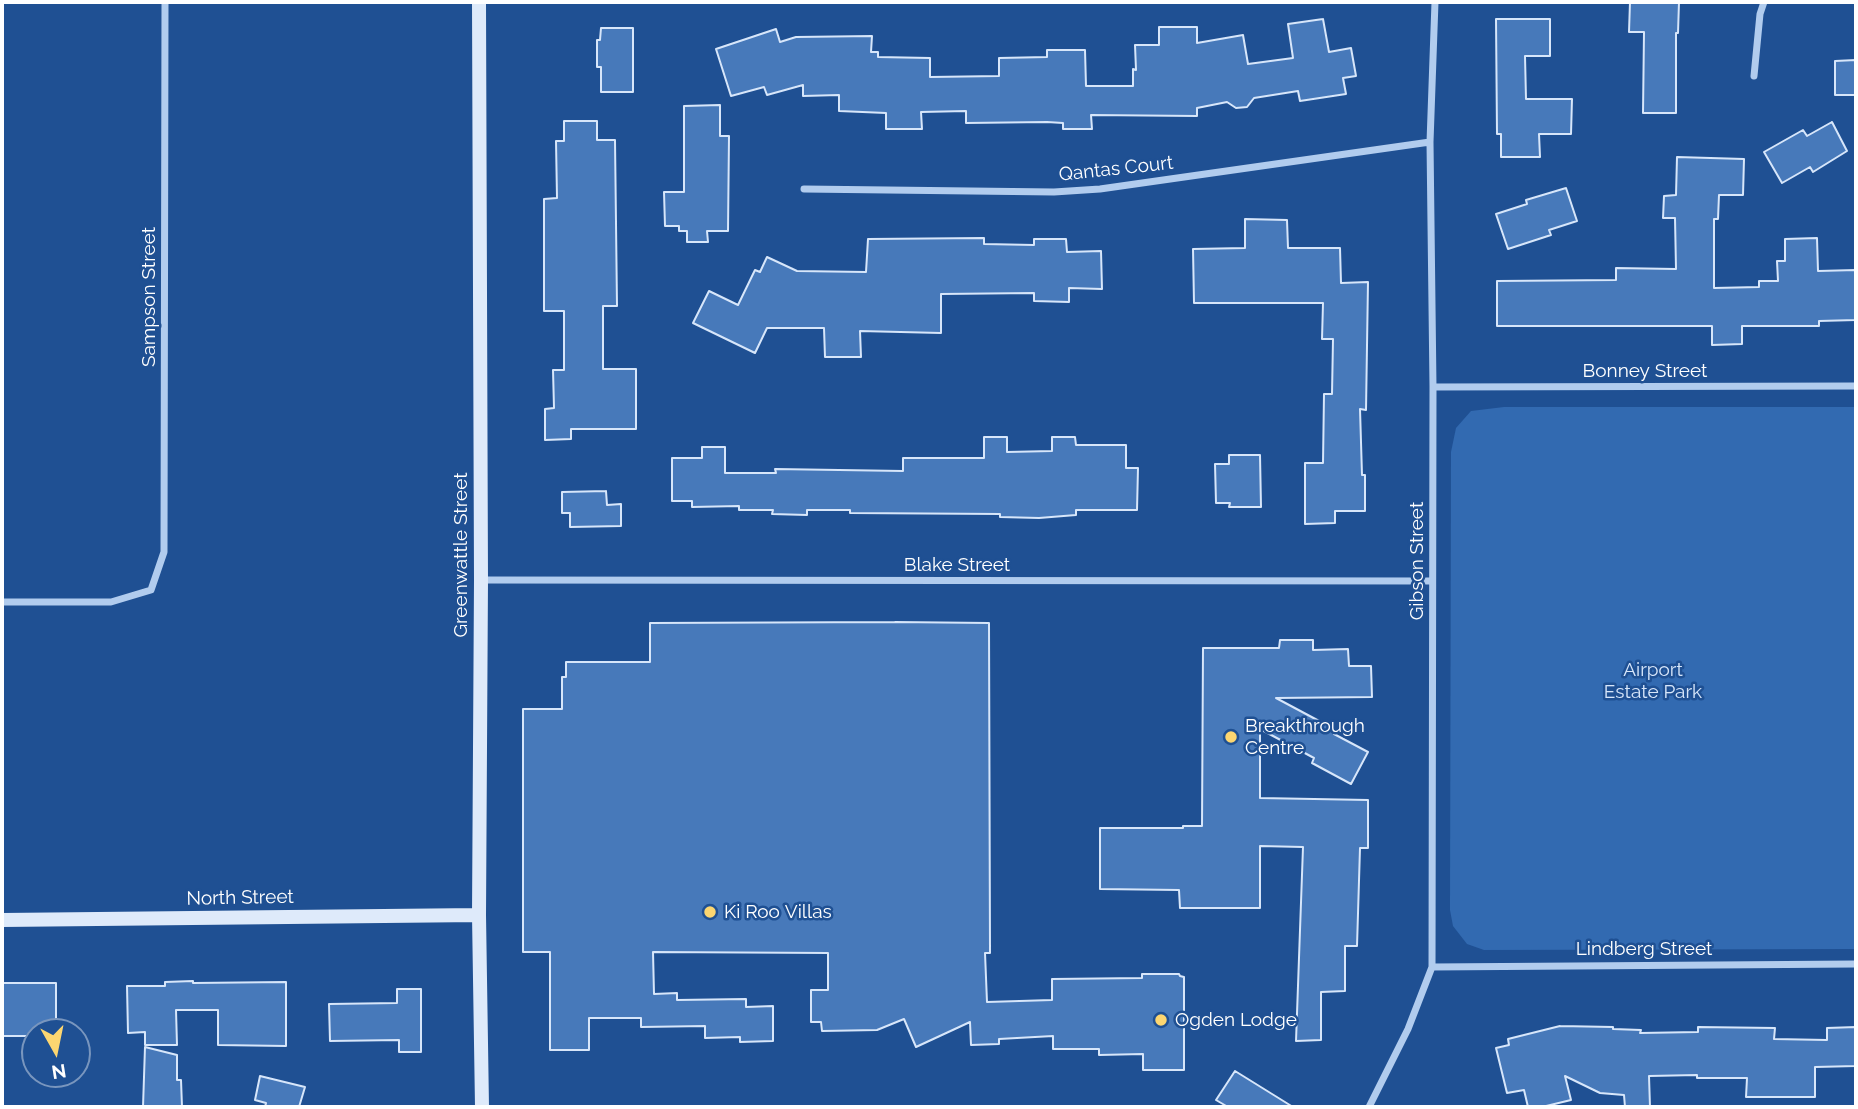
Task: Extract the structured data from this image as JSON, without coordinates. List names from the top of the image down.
{
  "streets": {
    "main road": ["Greenwattle Street", "North Street"],
    "street": [
      "Qantas Court",
      "Sampson Street",
      "Bonney Street",
      "Gibson Street",
      "Blake Street",
      "Lindberg Street"
    ]
  },
  "crossings": [
    ["Qantas Court", "Gibson Street"],
    ["Bonney Street", "Gibson Street"],
    ["Greenwattle Street", "Blake Street"],
    ["Greenwattle Street", "North Street"],
    ["Gibson Street", "Blake Street"],
    ["Gibson Street", "Lindberg Street"]
  ],
  "parks": ["Airport Estate Park"],
  "places": ["Breakthrough Centre", "Ki Roo Villas", "Ogden Lodge"],
  "north": "bottom"
}
